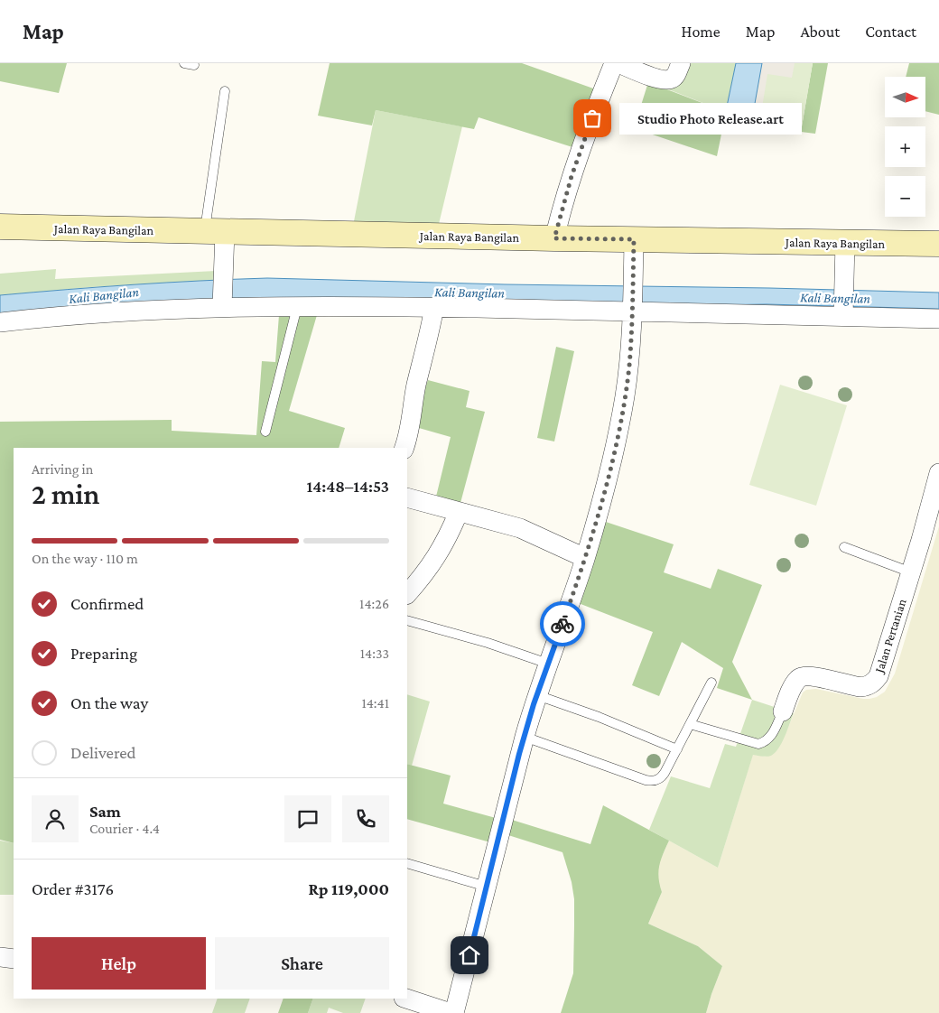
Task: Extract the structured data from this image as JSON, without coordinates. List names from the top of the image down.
{
  "streets": {
    "main road": ["Jalan Raya Bangilan"],
    "street": ["Jalan Pertanian"]
  },
  "water": ["Kali Bangilan"],
  "places": ["Studio Photo Release.art"],
  "north": "right",
  "page": {
    "header": "Map",
    "nav": [
      "Home",
      "Map",
      "About",
      "Contact"
    ],
    "map_buttons": ["+", "−"],
    "bubble": "Studio Photo Release.art",
    "heading": ["2 min", "Arriving in", "14:48–14:53"],
    "panel": [
      "Sam",
      "Courier · 4.4",
      "Order #3176",
      "Rp 119,000"
    ],
    "bar": "On the way · 110 m",
    "list": [
      ["Confirmed", "14:26"],
      ["Preparing", "14:33"],
      ["On the way", "14:41"],
      "Delivered"
    ],
    "buttons": ["Help", "Share"]
  }
}
